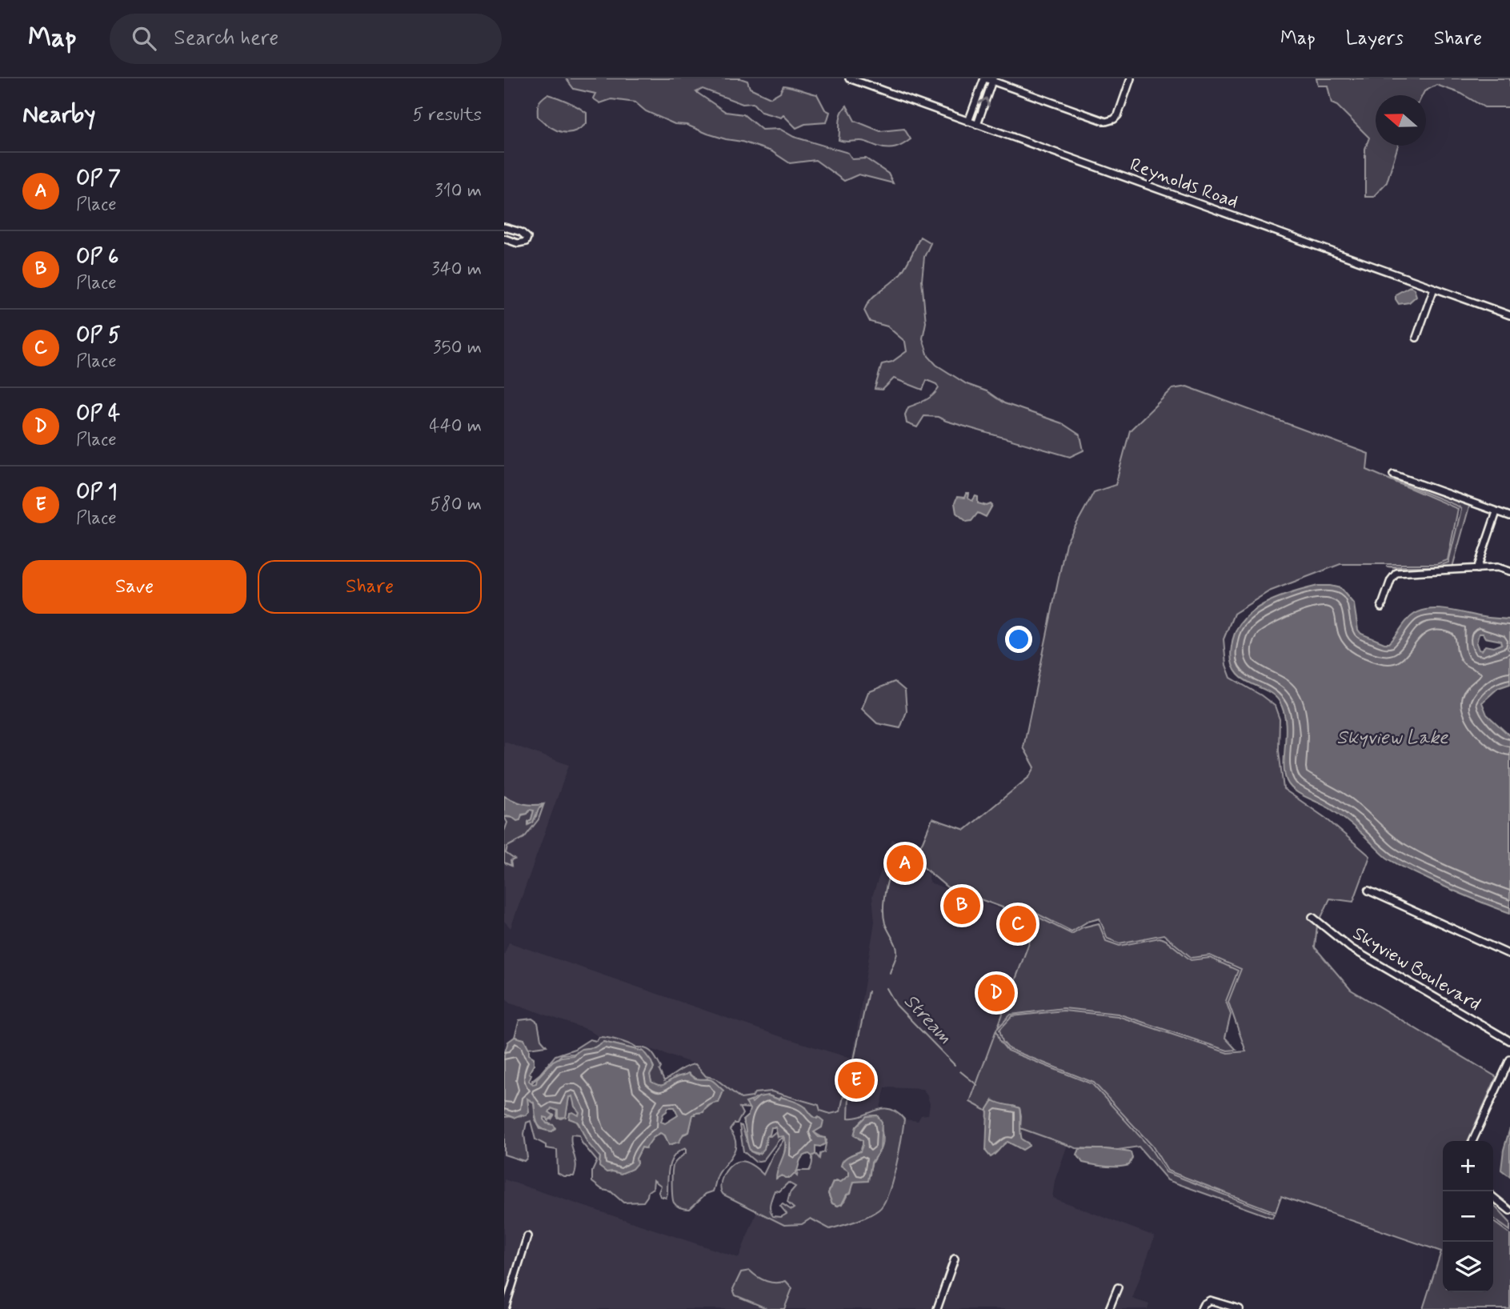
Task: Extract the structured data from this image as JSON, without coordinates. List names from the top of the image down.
{
  "streets": {
    "street": ["Reynolds Road", "Skyview Boulevard"]
  },
  "water": ["Skyview Lake", "Stream"],
  "north": "left",
  "page": {
    "header": "Map",
    "search": "Search here",
    "nav": ["Map", "Layers", "Share"],
    "heading": ["Nearby", "5 results"],
    "list": [
      {
        "mark": "A",
        "name": "OP 7",
        "note": "Place",
        "value": "310 m"
      },
      {
        "mark": "B",
        "name": "OP 6",
        "note": "Place",
        "value": "340 m"
      },
      {
        "mark": "C",
        "name": "OP 5",
        "note": "Place",
        "value": "350 m"
      },
      {
        "mark": "D",
        "name": "OP 4",
        "note": "Place",
        "value": "440 m"
      },
      {
        "mark": "E",
        "name": "OP 1",
        "note": "Place",
        "value": "580 m"
      }
    ],
    "buttons": ["Save", "Share"],
    "pins": [
      "A",
      "B",
      "C",
      "D",
      "E"
    ],
    "map_buttons": ["+", "−"]
  }
}
